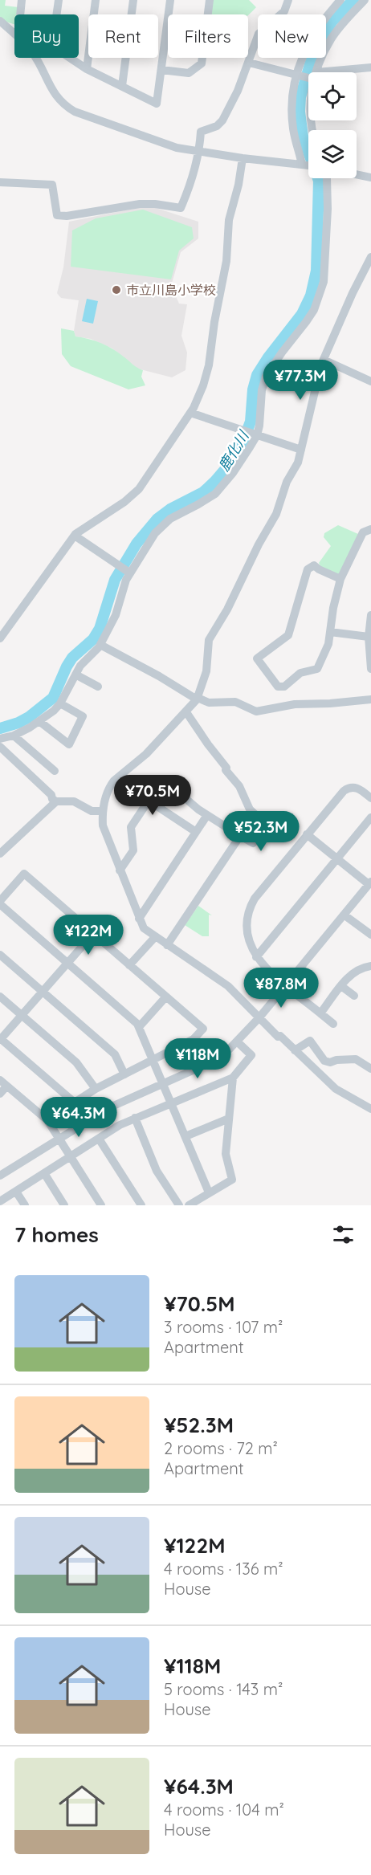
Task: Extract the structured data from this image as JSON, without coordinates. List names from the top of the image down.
{
  "water": ["鹿化川"],
  "places": ["市立川島小学校"],
  "page": {
    "chip": [
      "Buy",
      "Rent",
      "Filters",
      "New"
    ],
    "price": [
      "¥77.3M",
      "¥70.5M",
      "¥52.3M",
      "¥122M",
      "¥87.8M",
      "¥118M",
      "¥64.3M"
    ],
    "heading": "7 homes",
    "list": [
      {
        "name": "¥70.5M",
        "note": "3 rooms · 107 m² · Apartment"
      },
      {
        "name": "¥52.3M",
        "note": "2 rooms · 72 m² · Apartment"
      },
      {
        "name": "¥122M",
        "note": "4 rooms · 136 m² · House"
      },
      {
        "name": "¥118M",
        "note": "5 rooms · 143 m² · House"
      },
      {
        "name": "¥64.3M",
        "note": "4 rooms · 104 m² · House"
      }
    ]
  }
}
